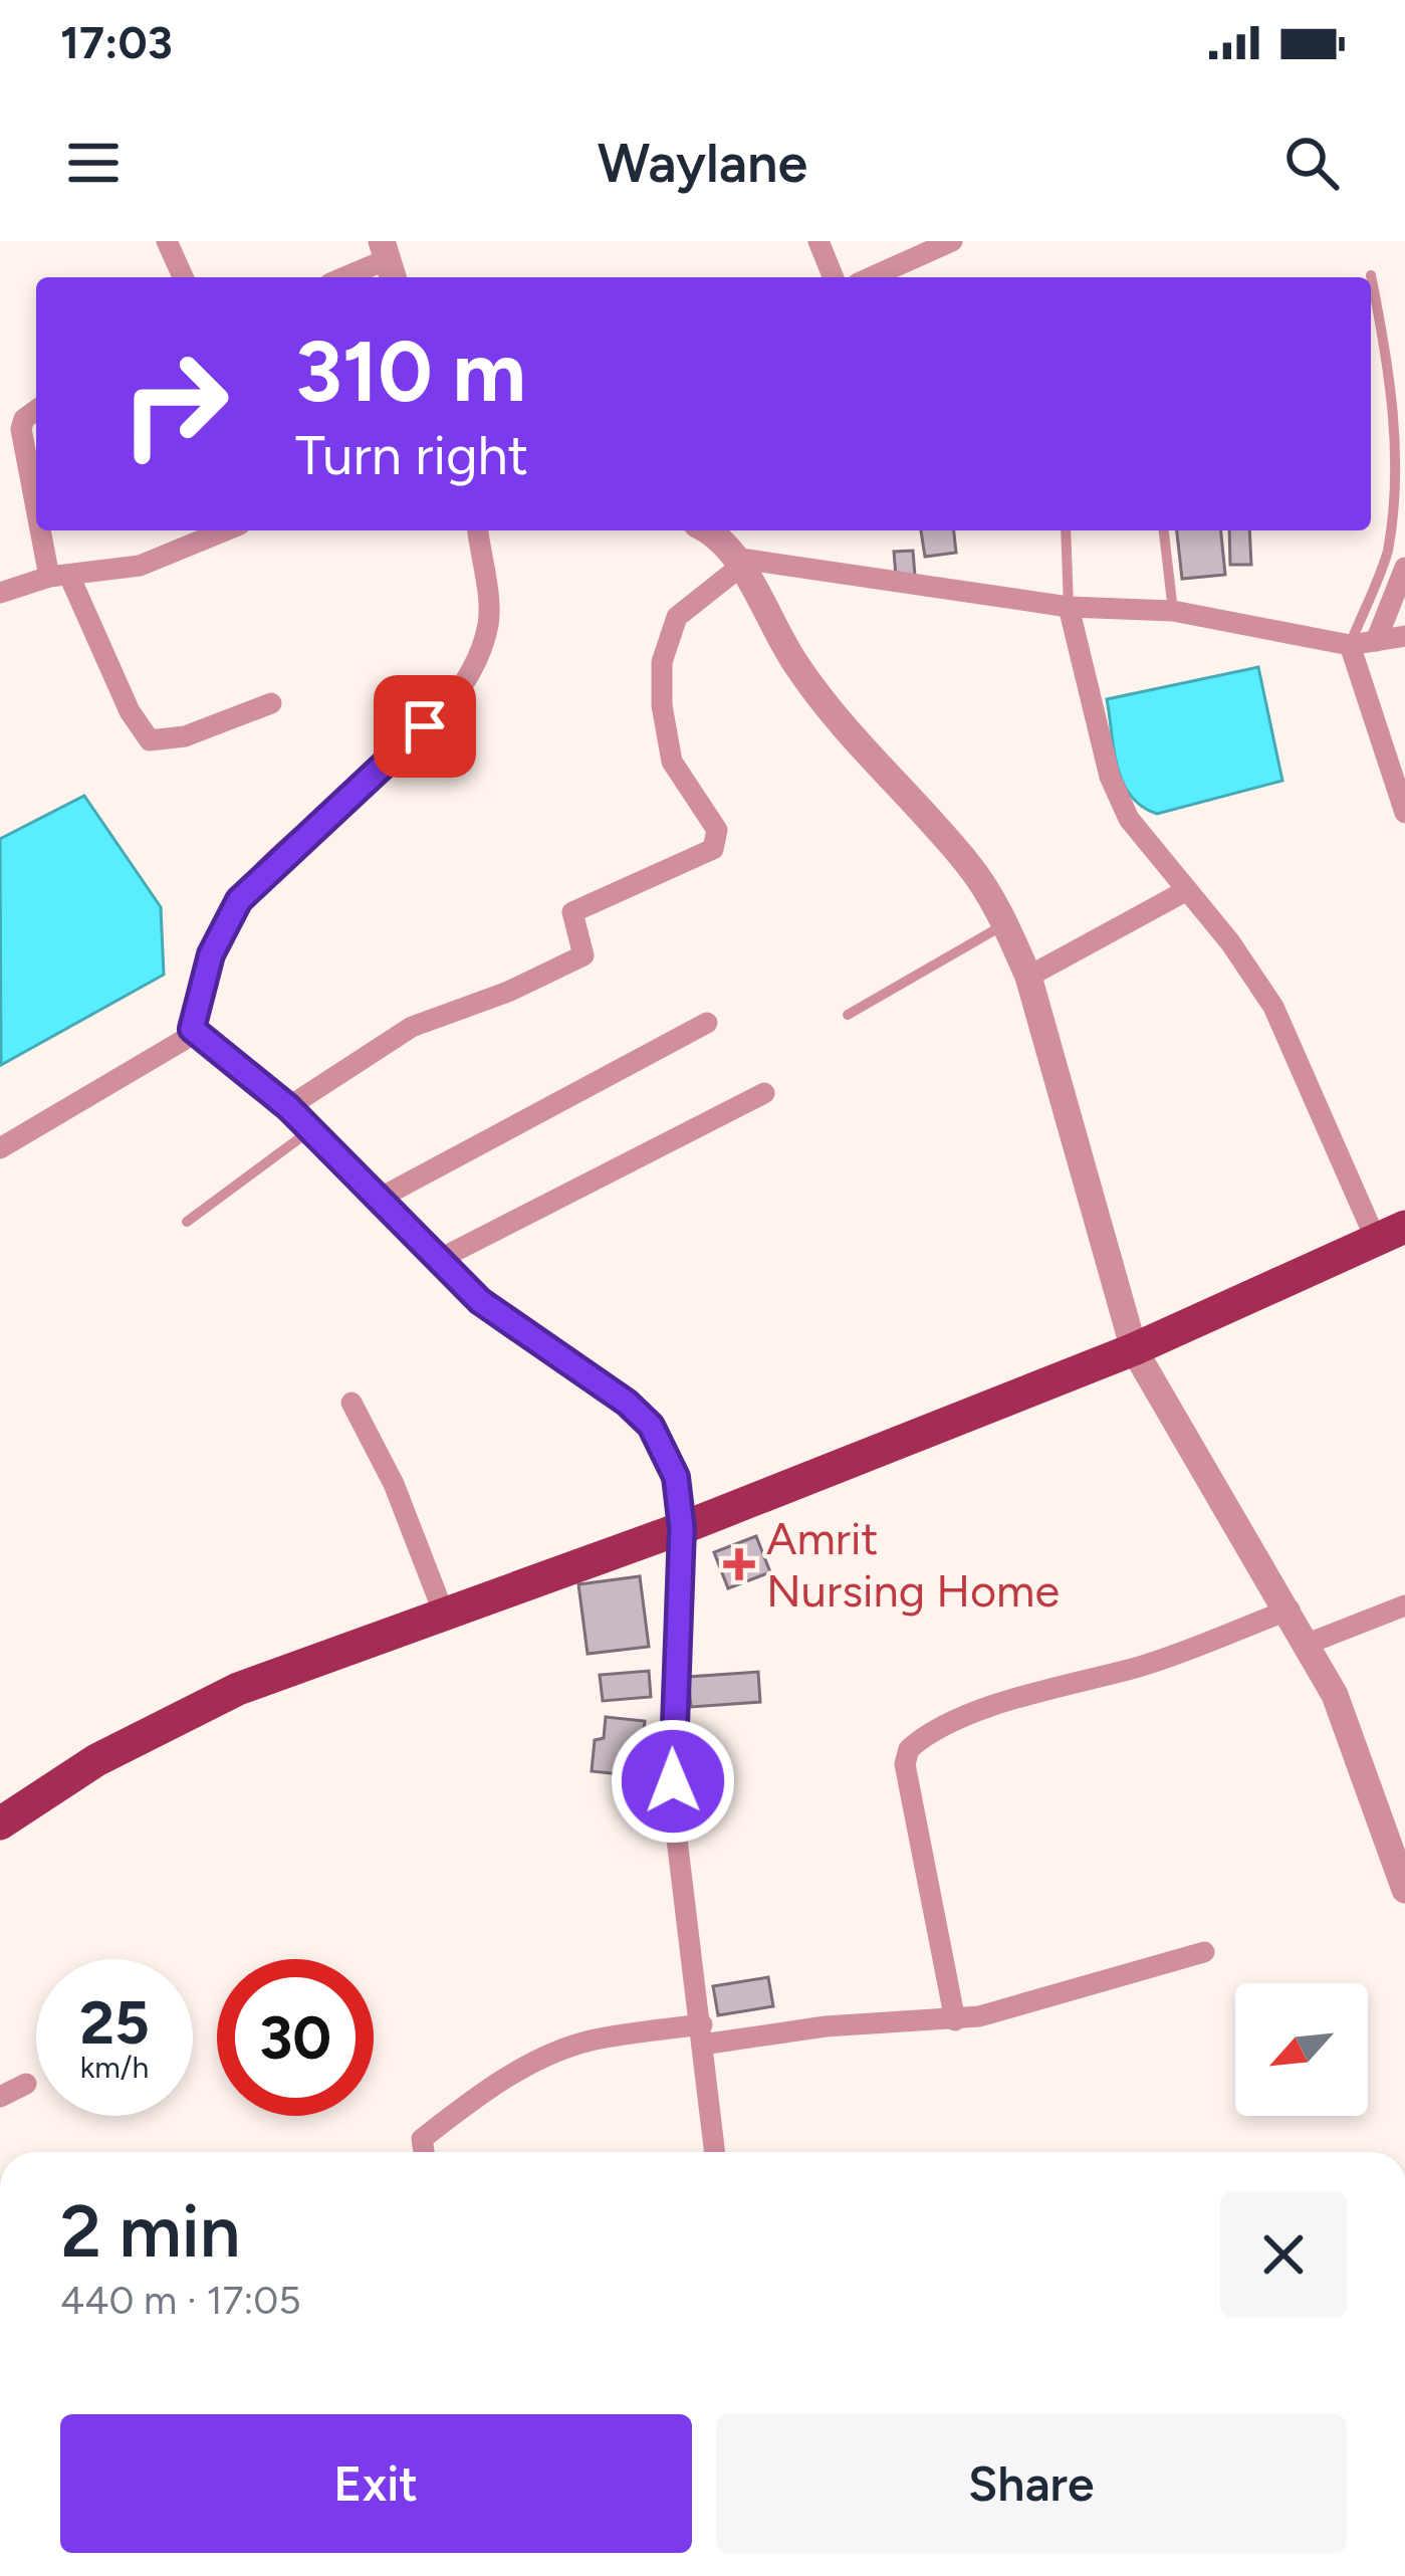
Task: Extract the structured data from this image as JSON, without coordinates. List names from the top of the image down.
{
  "places": {
    "health": ["Amrit Nursing Home"]
  },
  "north": "bottom left",
  "page": {
    "status": "17:03",
    "header": "Waylane",
    "turn": ["310 m", "Turn right"],
    "speed": "25 km/h",
    "limit": "30",
    "heading": ["2 min", "440 m · 17:05"],
    "buttons": ["Exit", "Share"]
  }
}
